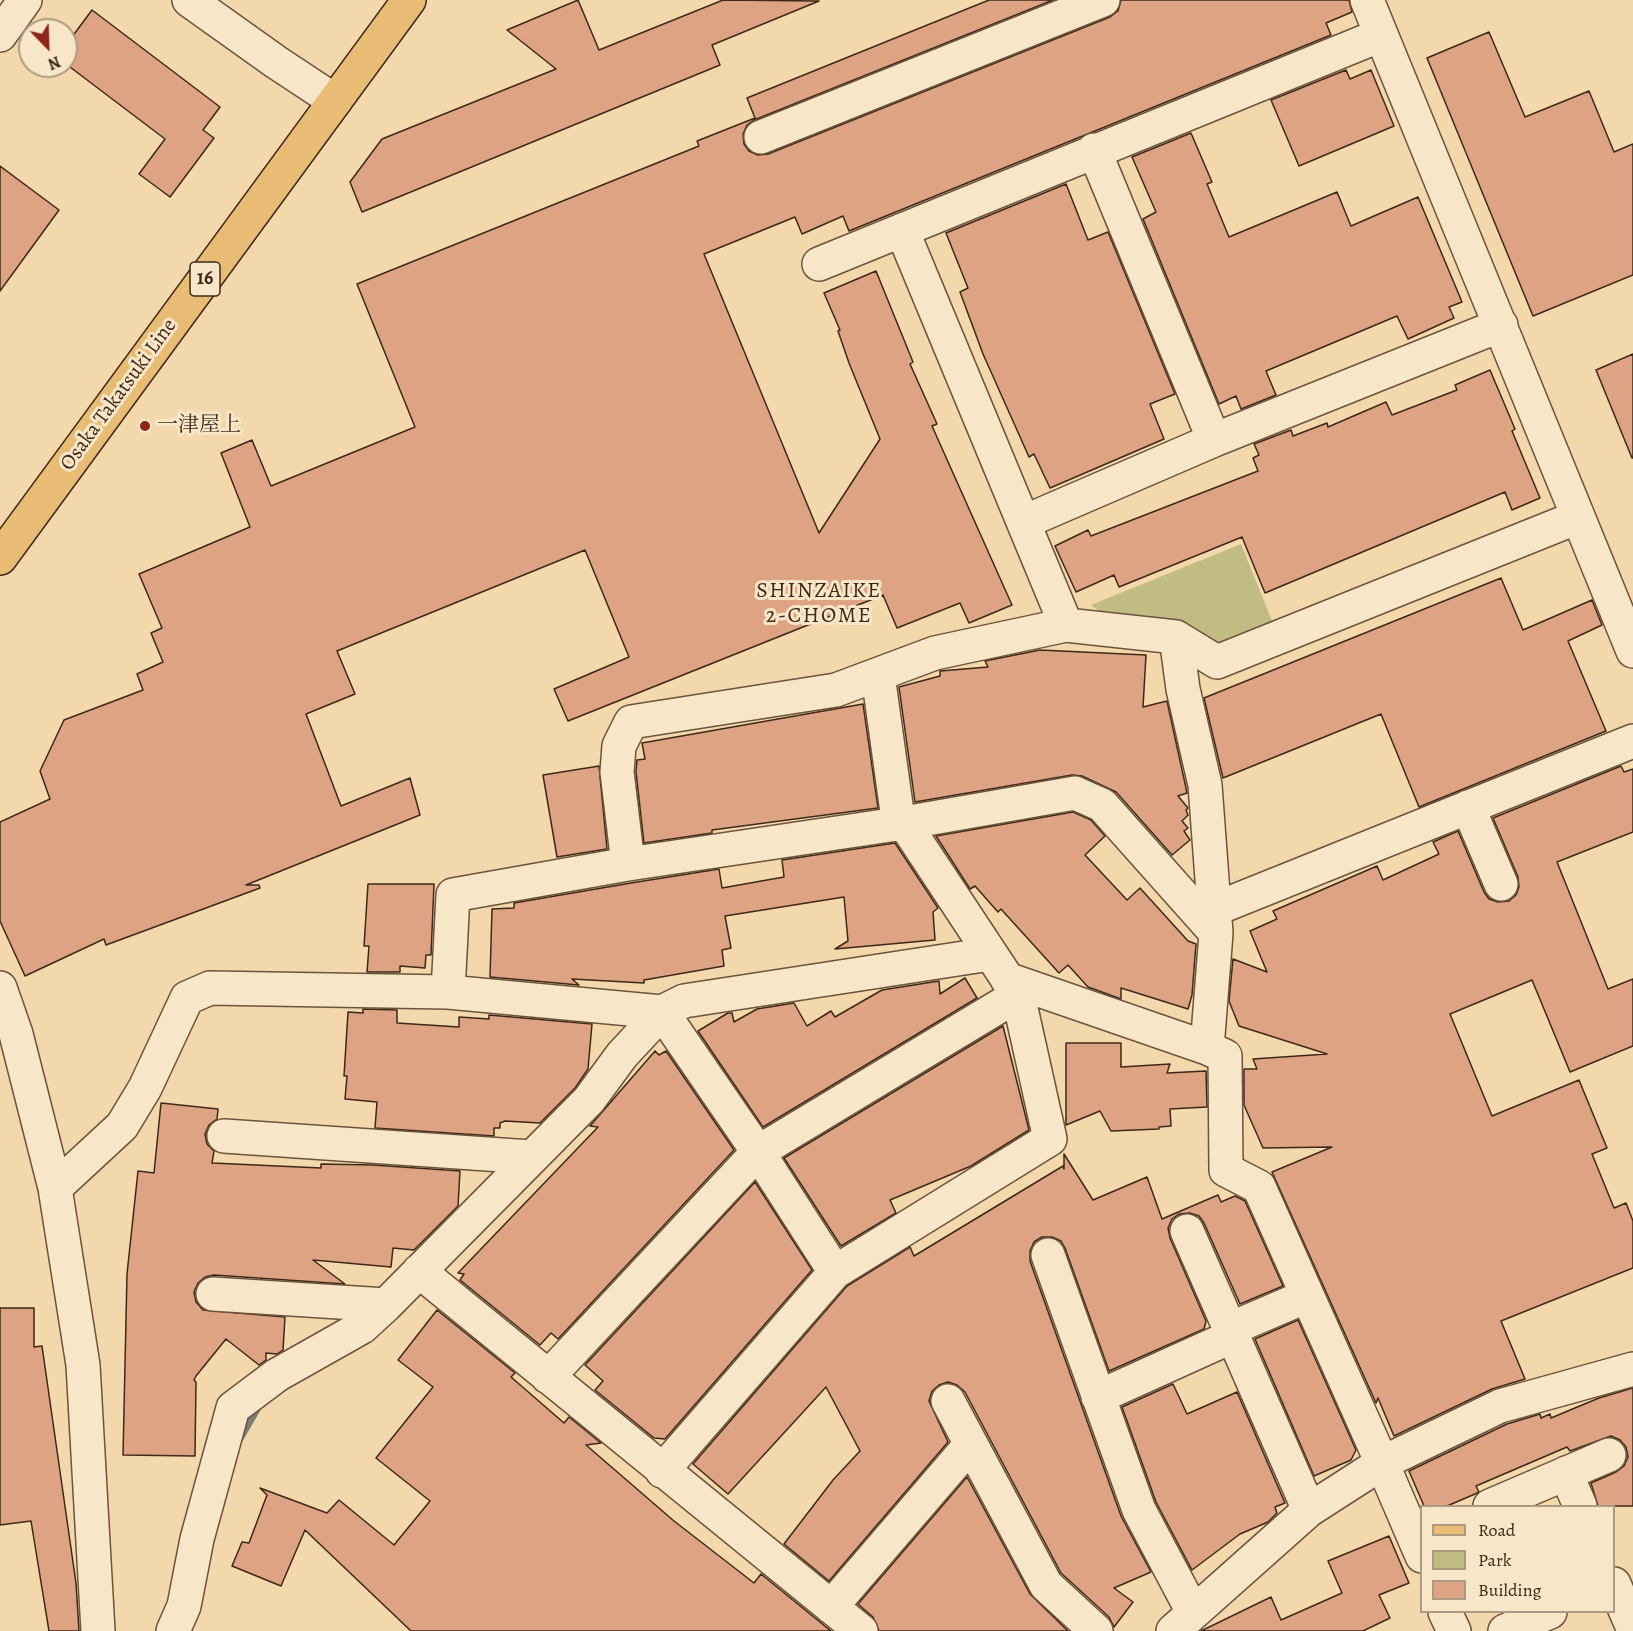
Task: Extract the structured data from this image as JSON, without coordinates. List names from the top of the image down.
{
  "streets": {
    "main road": ["16", "Osaka Takatsuki Line"]
  },
  "districts": ["SHINZAIKE 2-CHOME"],
  "places": ["一津屋上"],
  "legend": ["Road", "Park", "Building"],
  "north": "bottom right"
}
